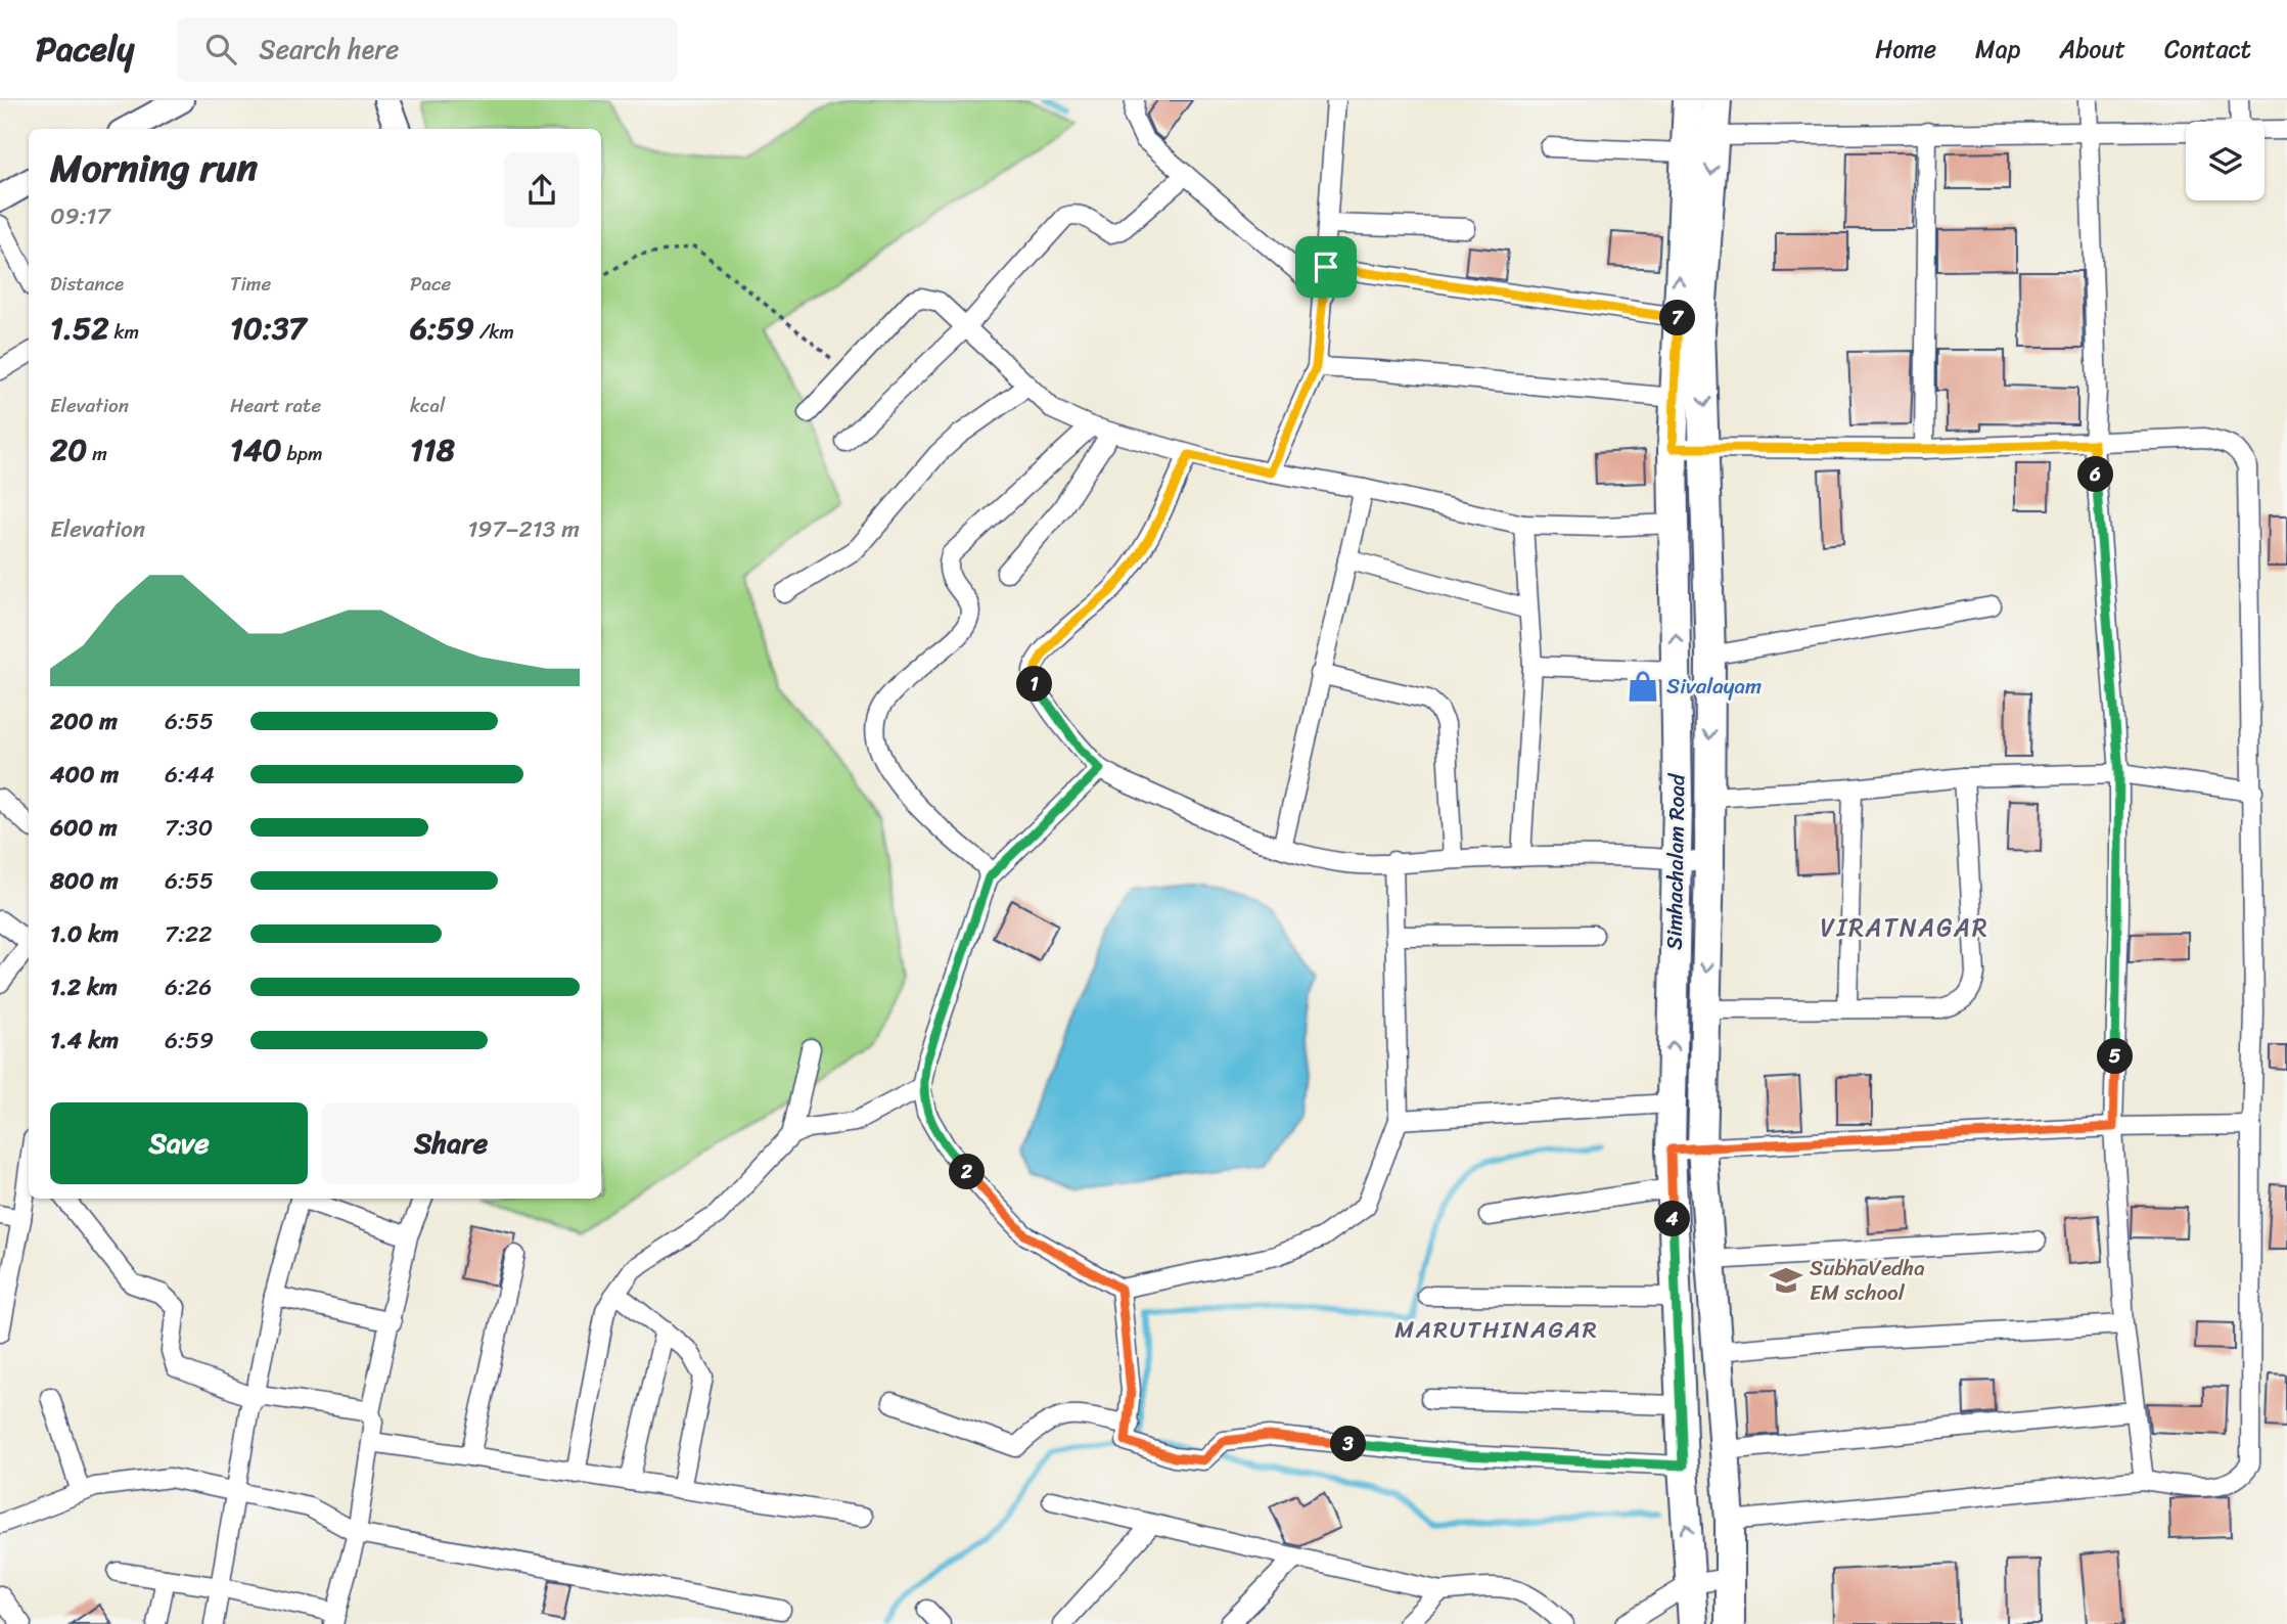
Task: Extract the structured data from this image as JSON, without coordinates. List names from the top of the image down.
{
  "streets": {
    "main road": ["Simhachalam Road"]
  },
  "districts": ["VIRATNAGAR", "MARUTHINAGAR"],
  "places": {
    "shop": ["Sivalayam"],
    "school or university": ["SubhaVedha EM school"]
  },
  "page": {
    "header": "Pacely",
    "search": "Search here",
    "nav": [
      "Home",
      "Map",
      "About",
      "Contact"
    ],
    "heading": ["Morning run", "09:17"],
    "stats": [
      ["Distance", "1.52 km"],
      ["Time", "10:37"],
      ["Pace", "6:59 /km"],
      ["Elevation", "20 m"],
      ["Heart rate", "140 bpm"],
      ["kcal", "118"]
    ],
    "pins": [
      "7",
      "6",
      "1",
      "5",
      "2",
      "4",
      "3"
    ],
    "chart": ["Elevation", "197–213 m"],
    "list": [
      {
        "name": "200 m",
        "note": "6:55"
      },
      {
        "name": "400 m",
        "note": "6:44"
      },
      {
        "name": "600 m",
        "note": "7:30"
      },
      {
        "name": "800 m",
        "note": "6:55"
      },
      {
        "name": "1.0 km",
        "note": "7:22"
      },
      {
        "name": "1.2 km",
        "note": "6:26"
      },
      {
        "name": "1.4 km",
        "note": "6:59"
      }
    ],
    "buttons": ["Save", "Share"]
  }
}
